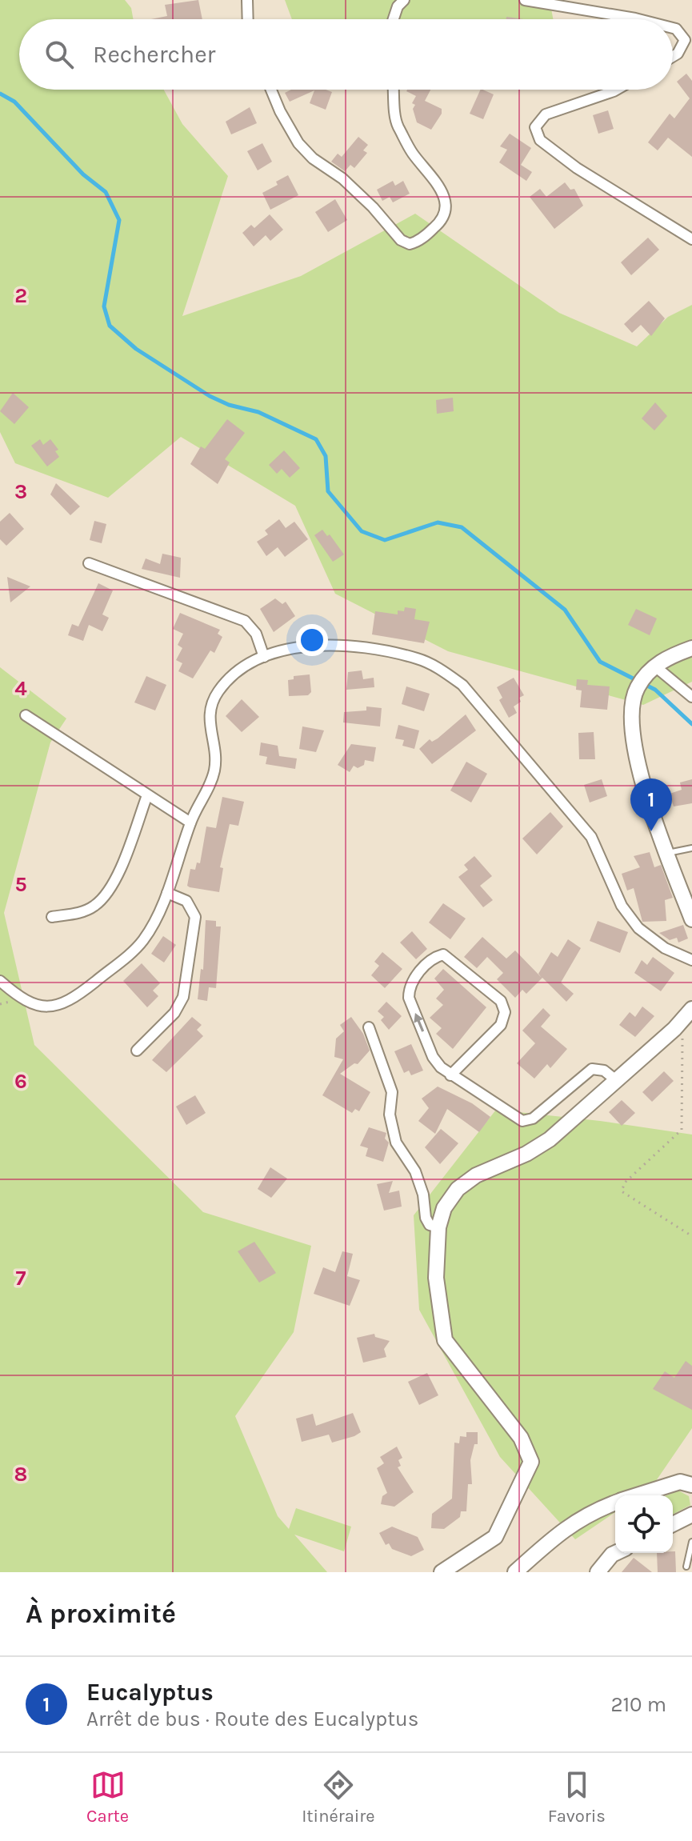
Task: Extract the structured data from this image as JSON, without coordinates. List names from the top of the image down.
{
  "page": {
    "search": "Rechercher",
    "pins": "1",
    "heading": "À proximité",
    "list": [
      {
        "mark": "1",
        "name": "Eucalyptus",
        "note": "Arrêt de bus · Route des Eucalyptus",
        "value": "210 m"
      }
    ],
    "nav": ["Carte", "Itinéraire", "Favoris"]
  },
  "grid": {
    "rows": [
      "2",
      "3",
      "4",
      "5",
      "6",
      "7",
      "8"
    ]
  }
}
